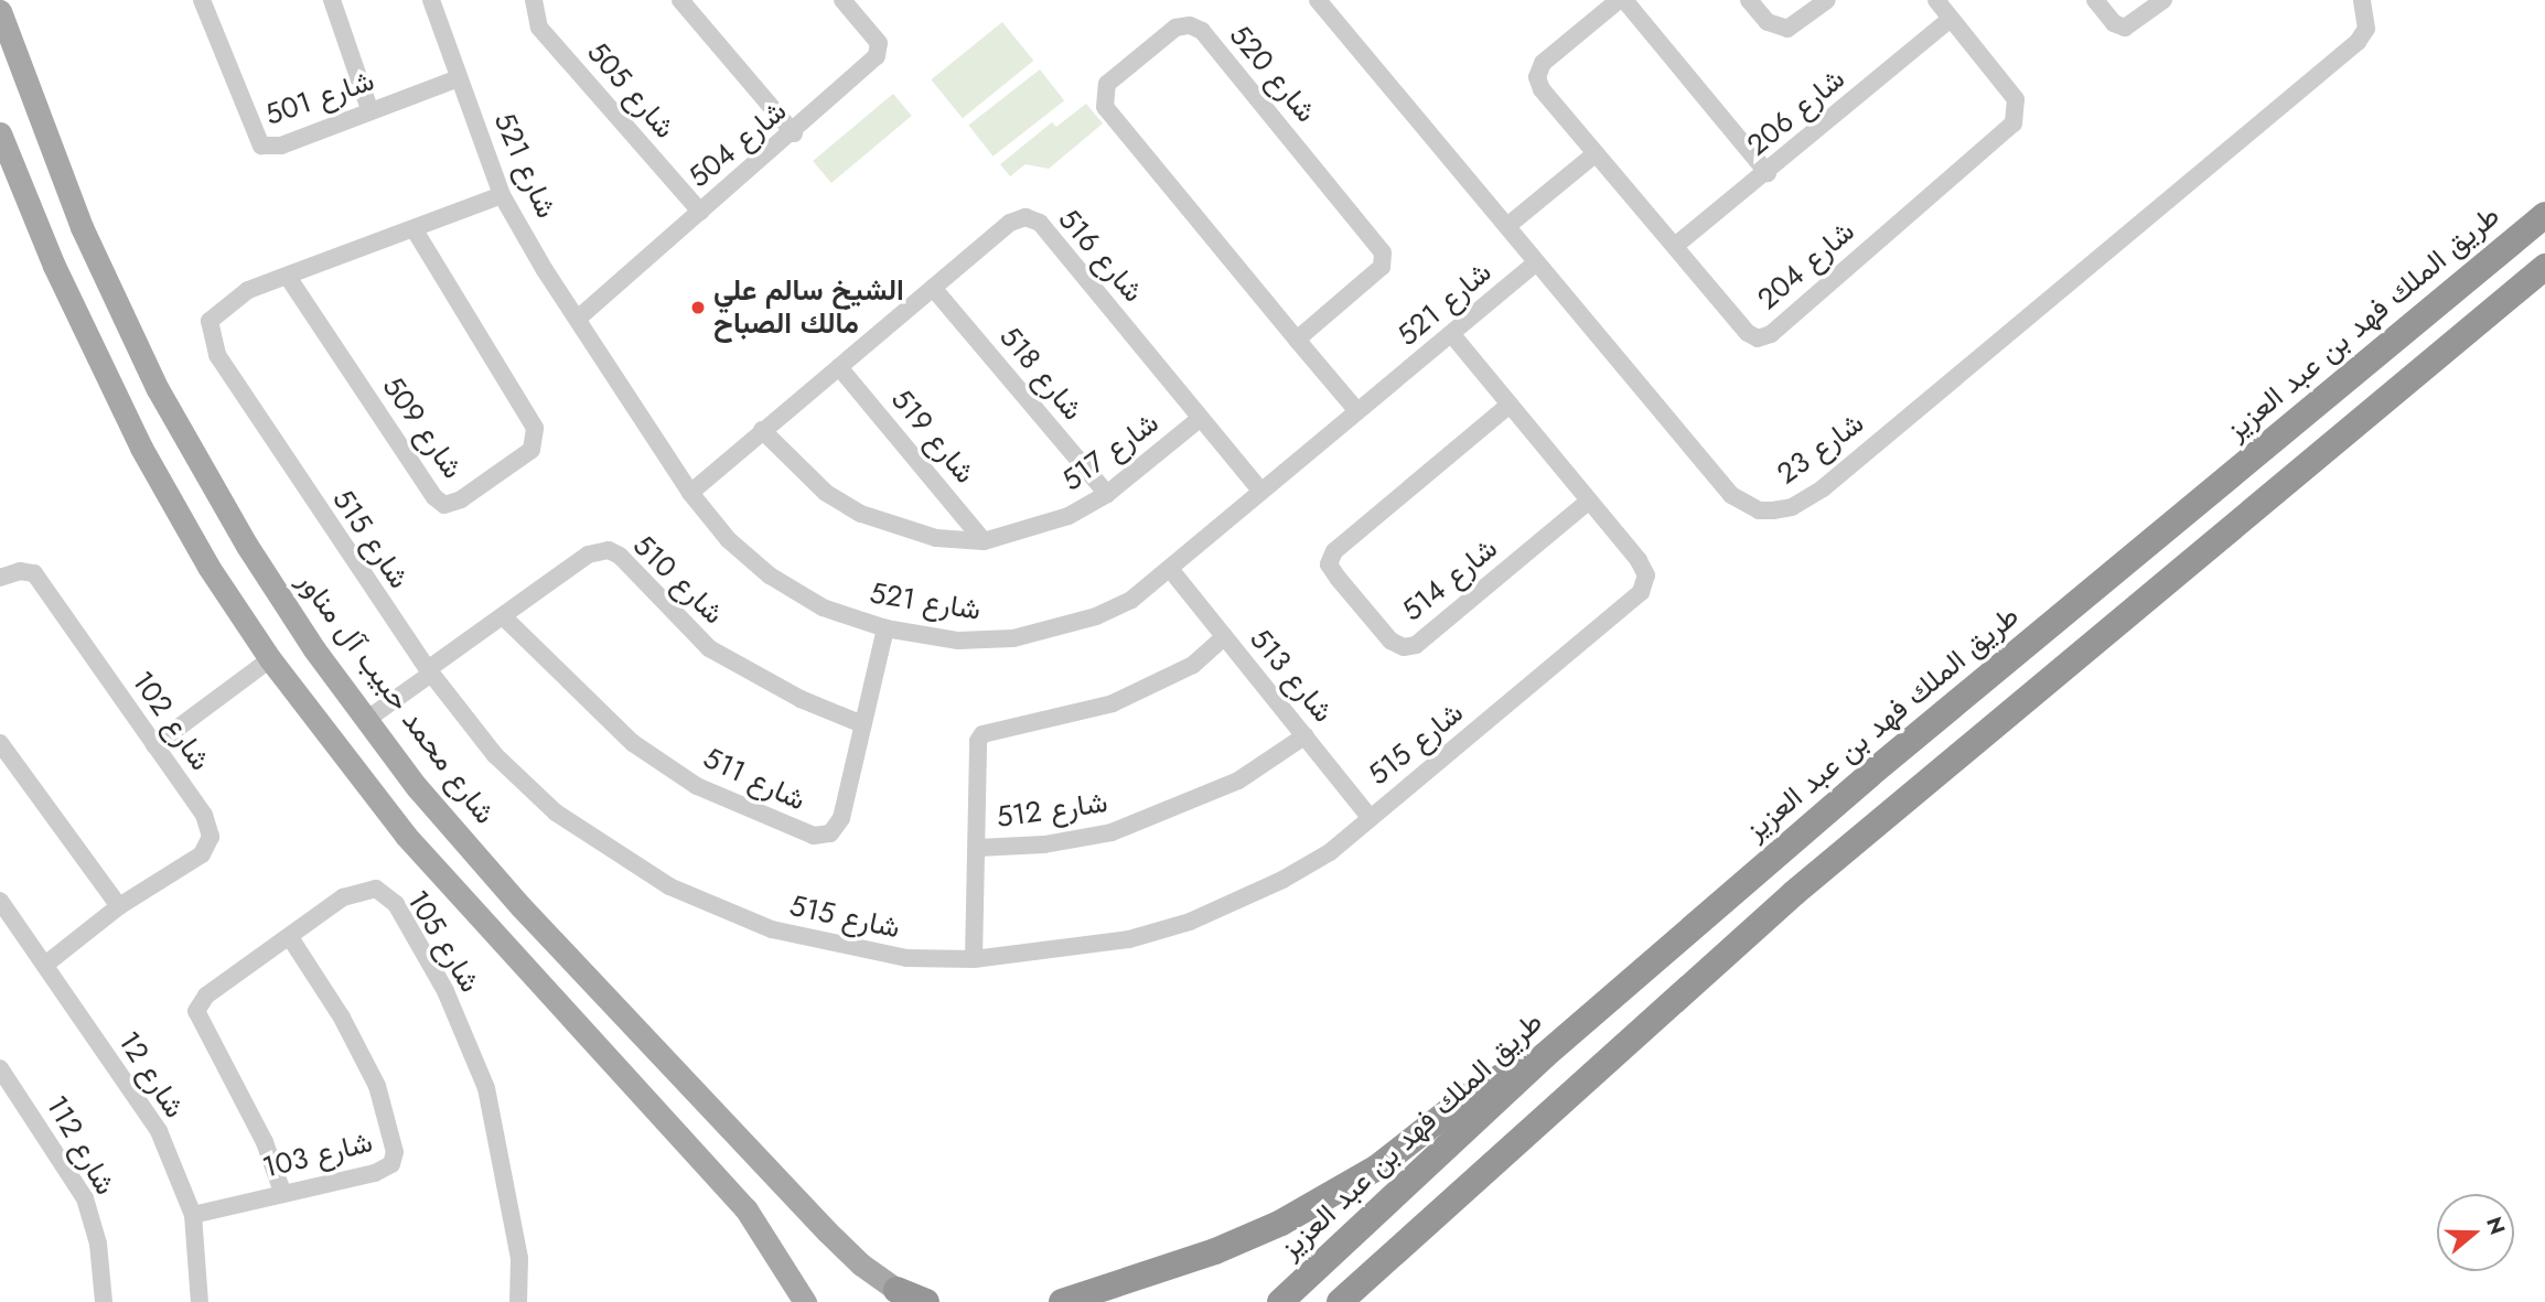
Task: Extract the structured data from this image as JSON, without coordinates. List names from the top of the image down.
{
  "streets": {
    "highway": ["طريق الملك فهد بن عبد العزيز"],
    "main road": ["شارع محمد حبيب آل مناور"],
    "street": [
      "شارع 520",
      "شارع 505",
      "شارع 501",
      "شارع 206",
      "شارع 504",
      "شارع 521",
      "شارع 516",
      "شارع 204",
      "شارع 518",
      "شارع 509",
      "شارع 519",
      "شارع 23",
      "شارع 517",
      "شارع 515",
      "شارع 510",
      "شارع 514",
      "شارع 513",
      "شارع 102",
      "شارع 511",
      "شارع 512",
      "شارع 105",
      "شارع 12",
      "شارع 112",
      "شارع 103"
    ]
  },
  "crossings": [
    ["شارع 520", "شارع 521"],
    ["شارع 505", "شارع 504"],
    ["شارع 501", "شارع 521"],
    ["شارع 206", "شارع 204"],
    ["شارع 504", "شارع 521"],
    ["شارع 521", "شارع 516"],
    ["شارع 521", "شارع 23"],
    ["شارع 521", "شارع 515"],
    ["شارع 521", "شارع 513"],
    ["شارع 521", "شارع 511"],
    ["شارع 516", "شارع 518"],
    ["شارع 516", "شارع 519"],
    ["شارع 516", "شارع 517"],
    ["شارع 518", "شارع 517"],
    ["شارع 509", "شارع 515"],
    ["شارع 519", "شارع 517"],
    ["شارع 515", "شارع 510"],
    ["شارع 515", "شارع 514"],
    ["شارع 515", "شارع 513"],
    ["شارع 510", "شارع محمد حبيب آل مناور"],
    ["شارع 510", "شارع 511"],
    ["شارع 513", "شارع 512"],
    ["شارع 102", "شارع 12"],
    ["شارع 105", "شارع 103"],
    ["شارع 12", "شارع 103"]
  ],
  "places": ["الشيخ سالم علي مالك الصباح"],
  "north": "right"
}
